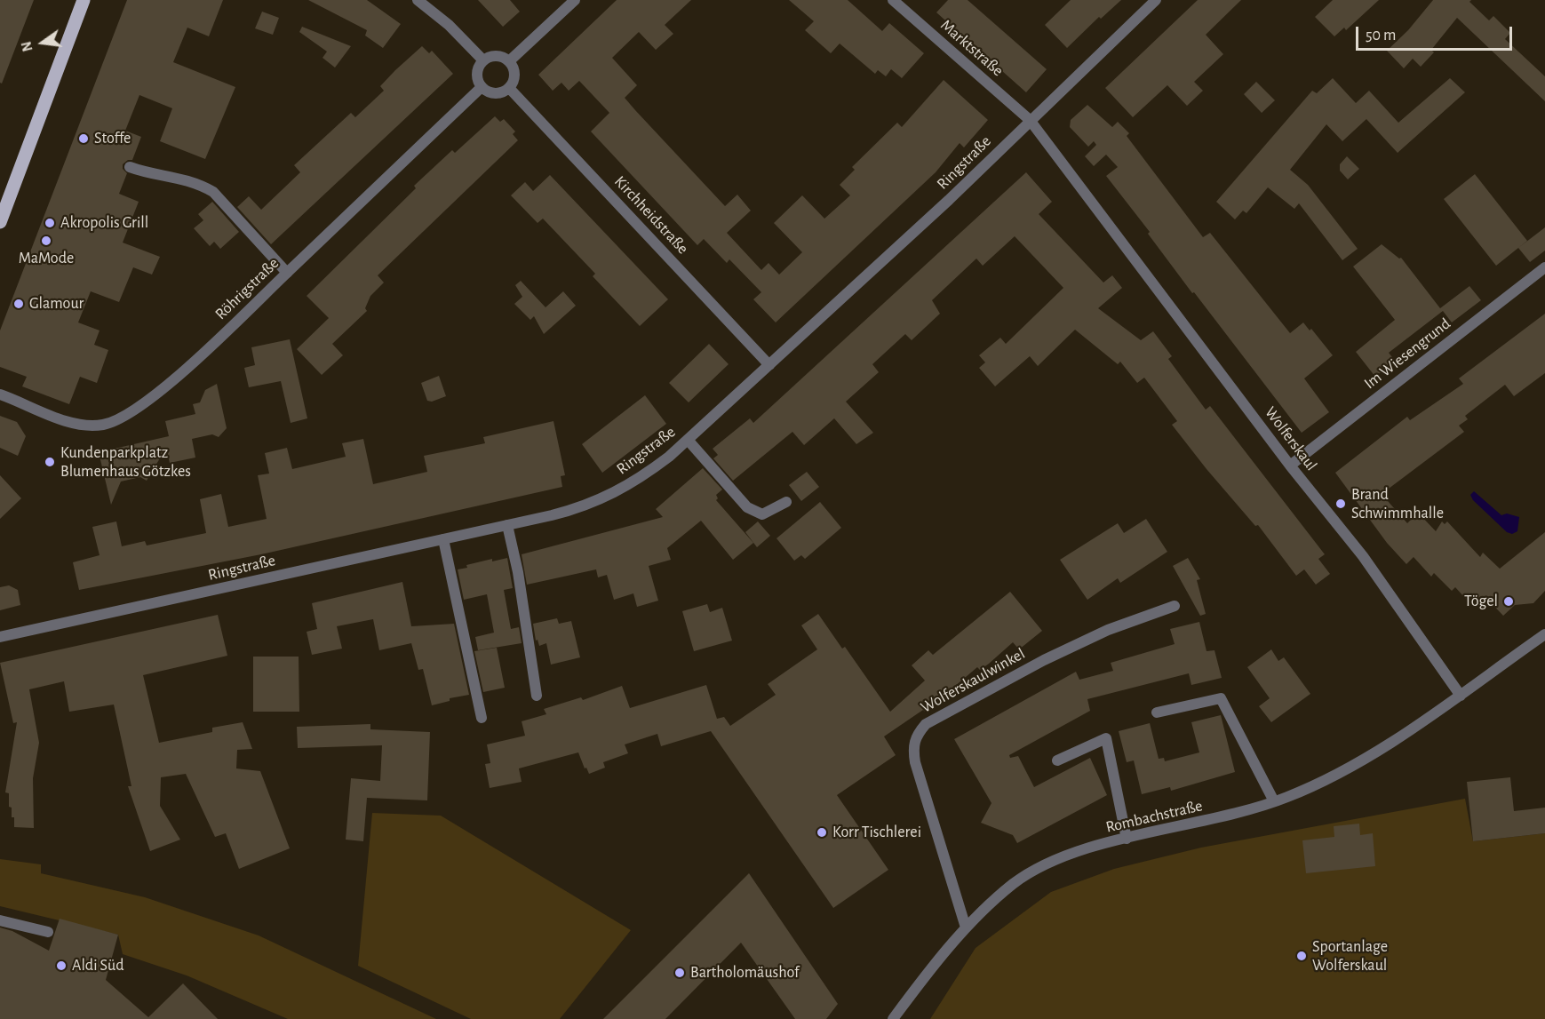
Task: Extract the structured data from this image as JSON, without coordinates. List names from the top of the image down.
{
  "streets": {
    "street": [
      "Marktstraße",
      "Ringstraße",
      "Kirchheidstraße",
      "Röhrigstraße",
      "Im Wiesengrund",
      "Wolferskaul",
      "Wolferskaulwinkel",
      "Rombachstraße"
    ]
  },
  "crossings": [
    ["Marktstraße", "Ringstraße"],
    ["Marktstraße", "Wolferskaul"],
    ["Ringstraße", "Kirchheidstraße"],
    ["Ringstraße", "Wolferskaul"],
    ["Kirchheidstraße", "Röhrigstraße"],
    ["Im Wiesengrund", "Wolferskaul"],
    ["Wolferskaul", "Rombachstraße"],
    ["Wolferskaulwinkel", "Rombachstraße"]
  ],
  "places": [
    "Stoffe",
    "Akropolis Grill",
    "MaMode",
    "Glamour",
    "Kundenparkplatz Blumenhaus Götzkes",
    "Brand Schwimmhalle",
    "Tögel",
    "Korr Tischlerei",
    "Sportanlage Wolferskaul",
    "Aldi Süd",
    "Bartholomäushof"
  ],
  "scale_bar": "50 m",
  "north": "left"
}
